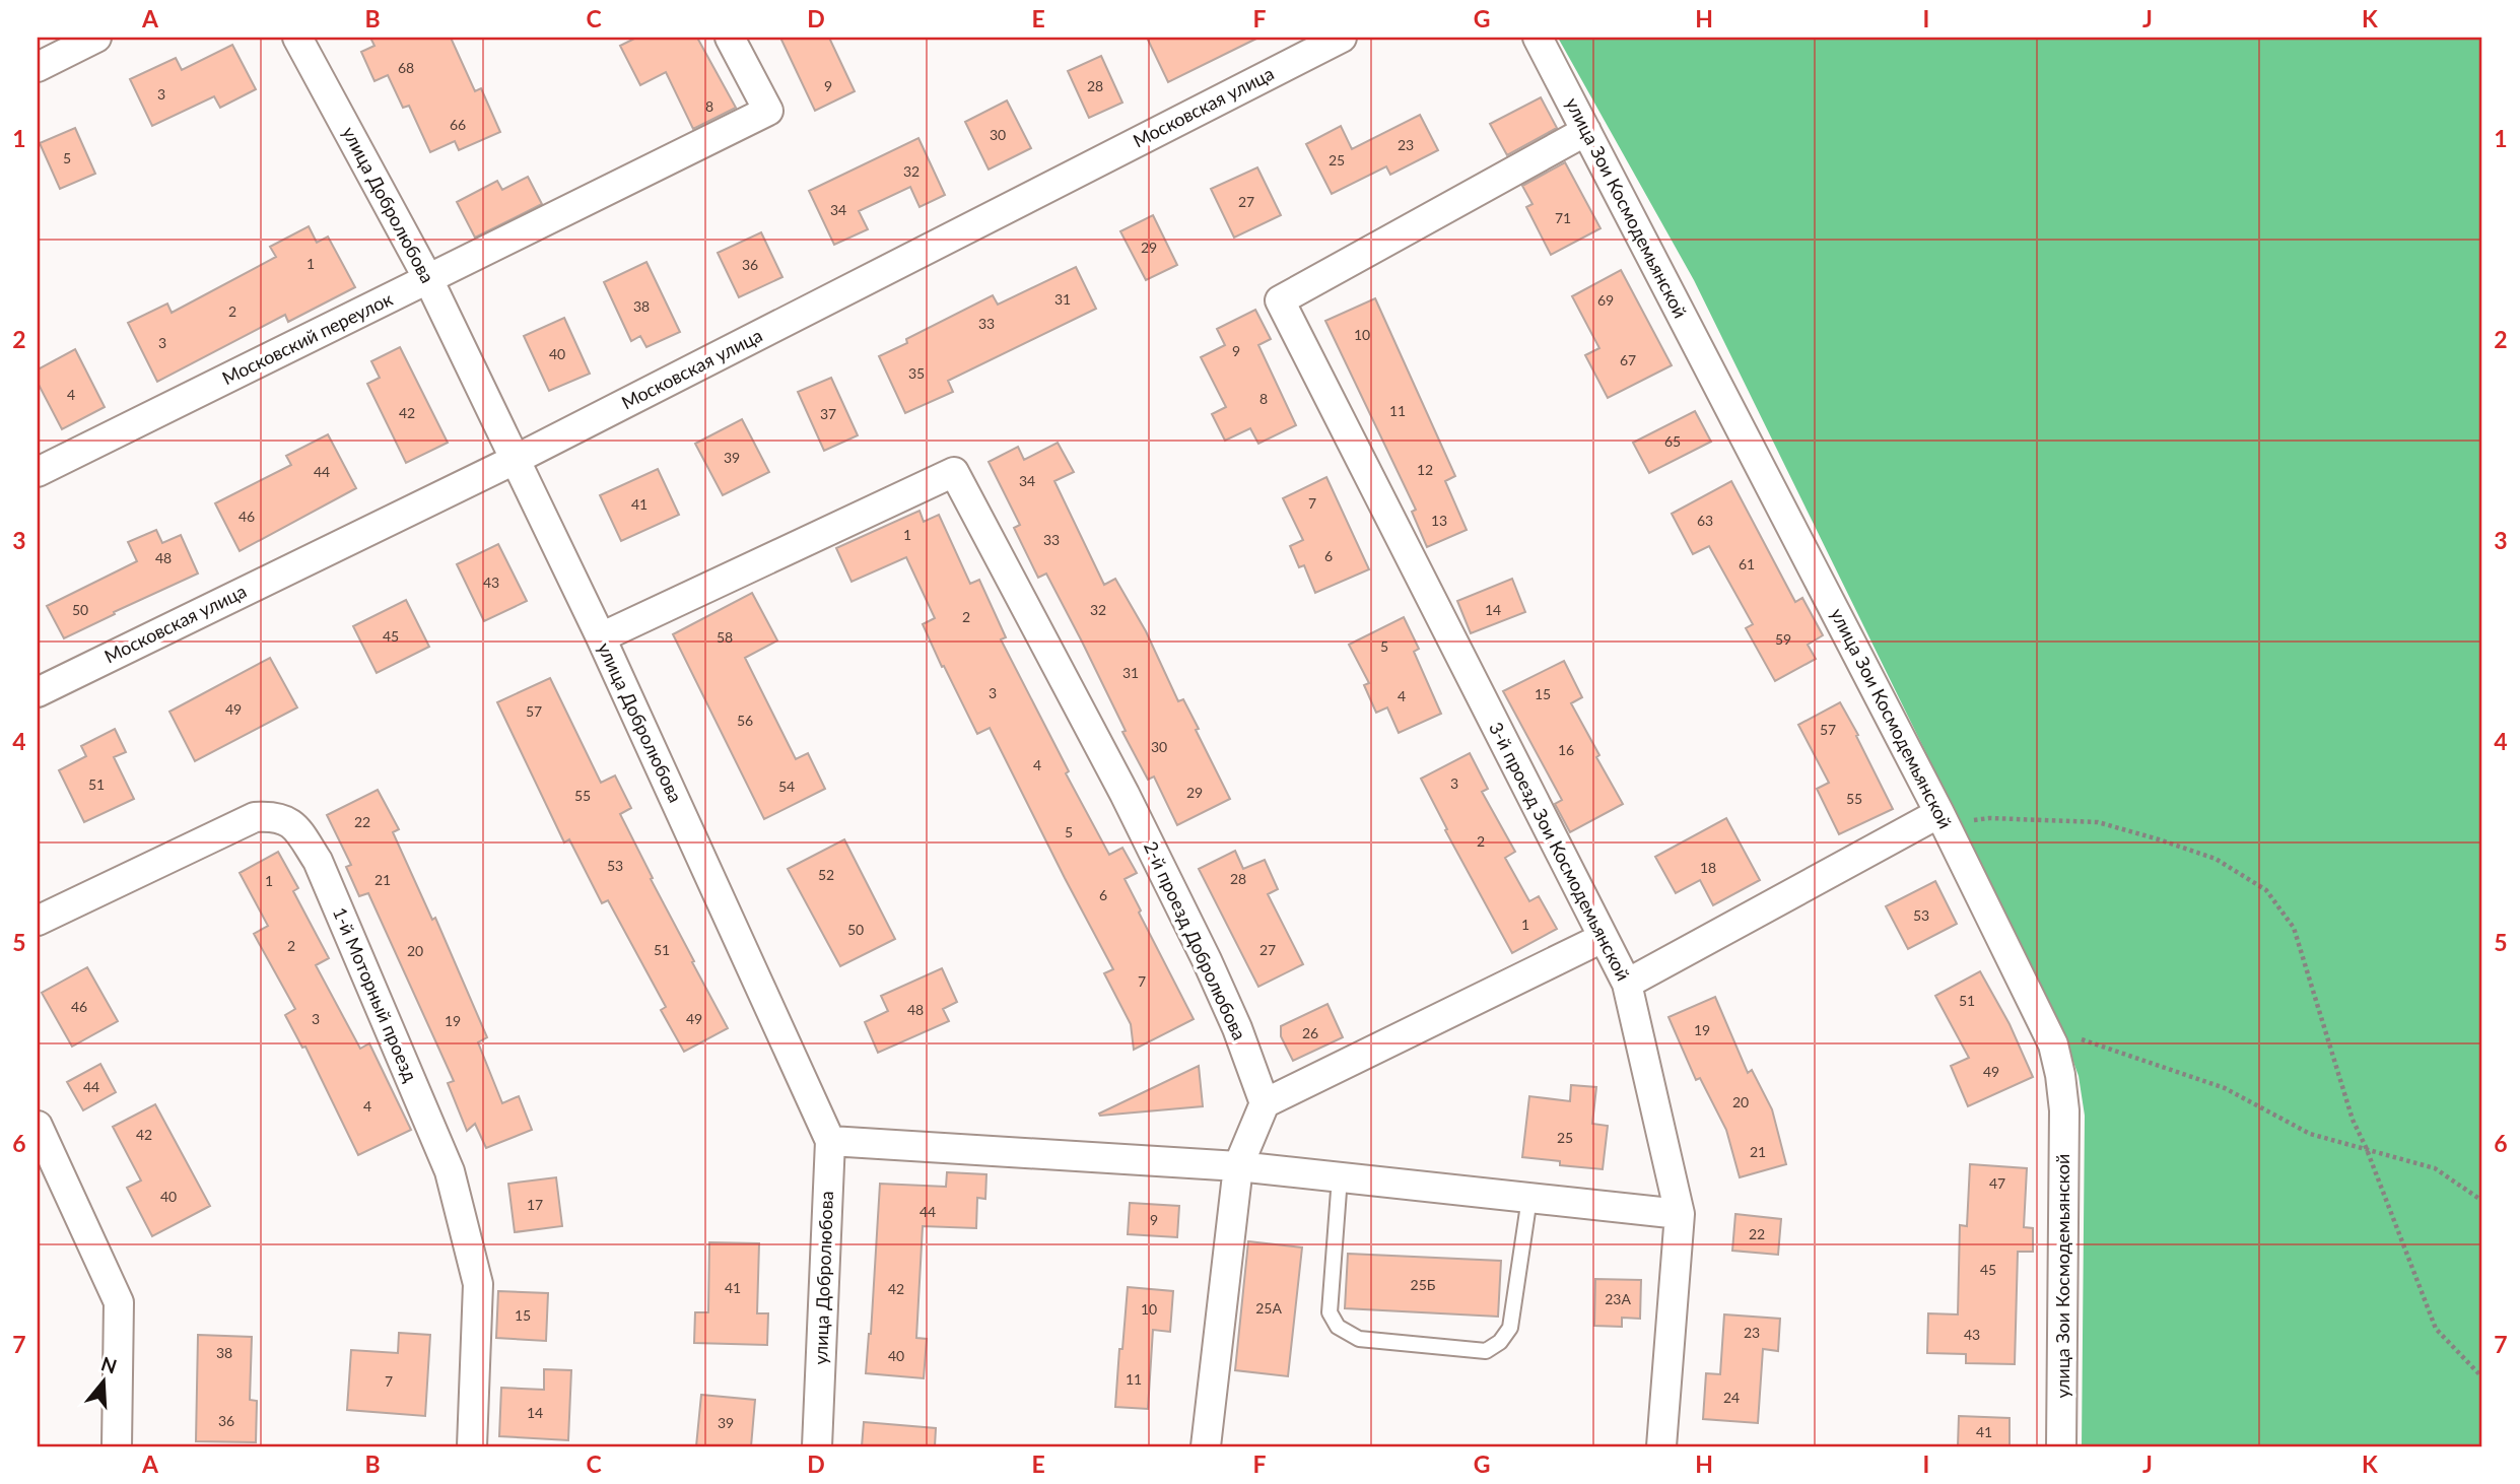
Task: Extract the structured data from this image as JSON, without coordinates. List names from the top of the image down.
{
  "streets": {
    "street": [
      "Московская улица",
      "улица Добролюбова",
      "улица Зои Космодемьянской",
      "Московский переулок",
      "3-й проезд Зои Космодемьянской",
      "2-й проезд Добролюбова",
      "1-й Моторный проезд"
    ]
  },
  "crossings": [
    ["Московская улица", "улица Добролюбова"],
    ["улица Добролюбова", "Московский переулок"],
    ["улица Добролюбова", "2-й проезд Добролюбова"],
    ["улица Зои Космодемьянской", "3-й проезд Зои Космодемьянской"]
  ],
  "house_numbers": [
    "68",
    "9",
    "28",
    "3",
    "8",
    "66",
    "30",
    "23",
    "5",
    "25",
    "32",
    "27",
    "34",
    "71",
    "29",
    "1",
    "36",
    "31",
    "69",
    "38",
    "2",
    "33",
    "10",
    "3",
    "9",
    "40",
    "67",
    "35",
    "4",
    "8",
    "11",
    "42",
    "37",
    "65",
    "39",
    "12",
    "44",
    "34",
    "7",
    "41",
    "46",
    "13",
    "63",
    "1",
    "33",
    "6",
    "48",
    "61",
    "43",
    "50",
    "32",
    "14",
    "2",
    "45",
    "58",
    "59",
    "5",
    "31",
    "3",
    "15",
    "4",
    "49",
    "57",
    "56",
    "57",
    "30",
    "16",
    "4",
    "3",
    "51",
    "54",
    "29",
    "55",
    "55",
    "22",
    "5",
    "2",
    "53",
    "18",
    "52",
    "28",
    "21",
    "1",
    "6",
    "53",
    "1",
    "50",
    "2",
    "51",
    "27",
    "20",
    "7",
    "51",
    "46",
    "48",
    "3",
    "49",
    "19",
    "19",
    "26",
    "49",
    "44",
    "20",
    "4",
    "42",
    "25",
    "21",
    "47",
    "40",
    "17",
    "44",
    "9",
    "22",
    "45",
    "25Б",
    "41",
    "42",
    "23А",
    "25А",
    "10",
    "15",
    "23",
    "43",
    "38",
    "40",
    "11",
    "7",
    "24",
    "14",
    "36",
    "39",
    "41"
  ],
  "north": "top",
  "grid": {
    "columns": [
      "A",
      "B",
      "C",
      "D",
      "E",
      "F",
      "G",
      "H",
      "I",
      "J",
      "K"
    ],
    "rows": [
      "1",
      "2",
      "3",
      "4",
      "5",
      "6",
      "7"
    ]
  }
}
